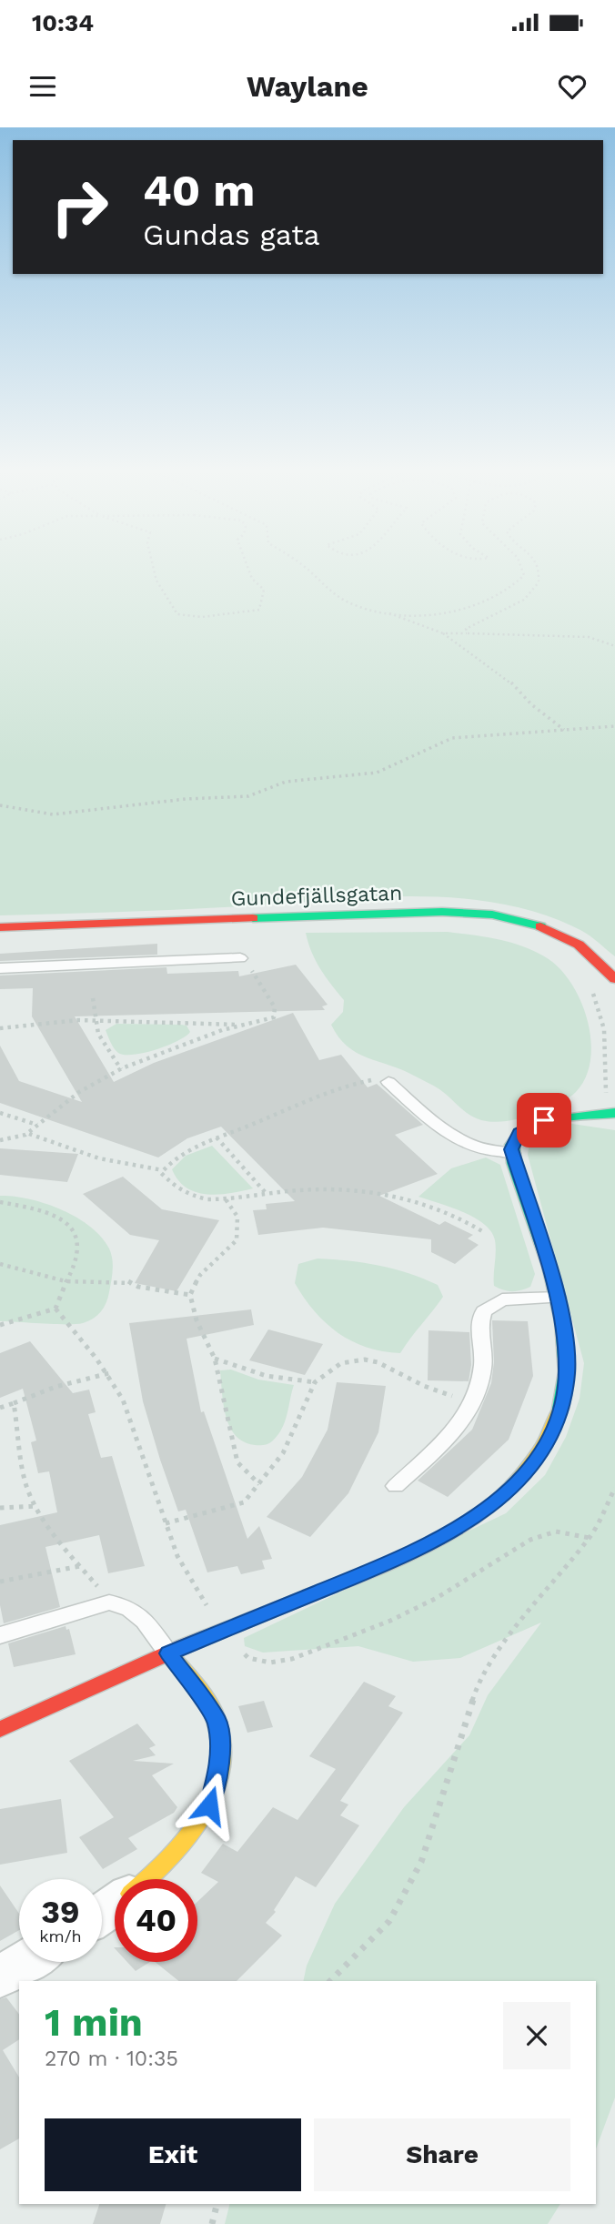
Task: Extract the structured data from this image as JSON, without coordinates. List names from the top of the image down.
{
  "streets": {
    "street": ["Gundefjällsgatan"]
  },
  "page": {
    "status": "10:34",
    "header": "Waylane",
    "turn": ["40 m", "Gundas gata"],
    "speed": "39 km/h",
    "limit": "40",
    "heading": ["1 min", "270 m · 10:35"],
    "buttons": ["Exit", "Share"]
  }
}
